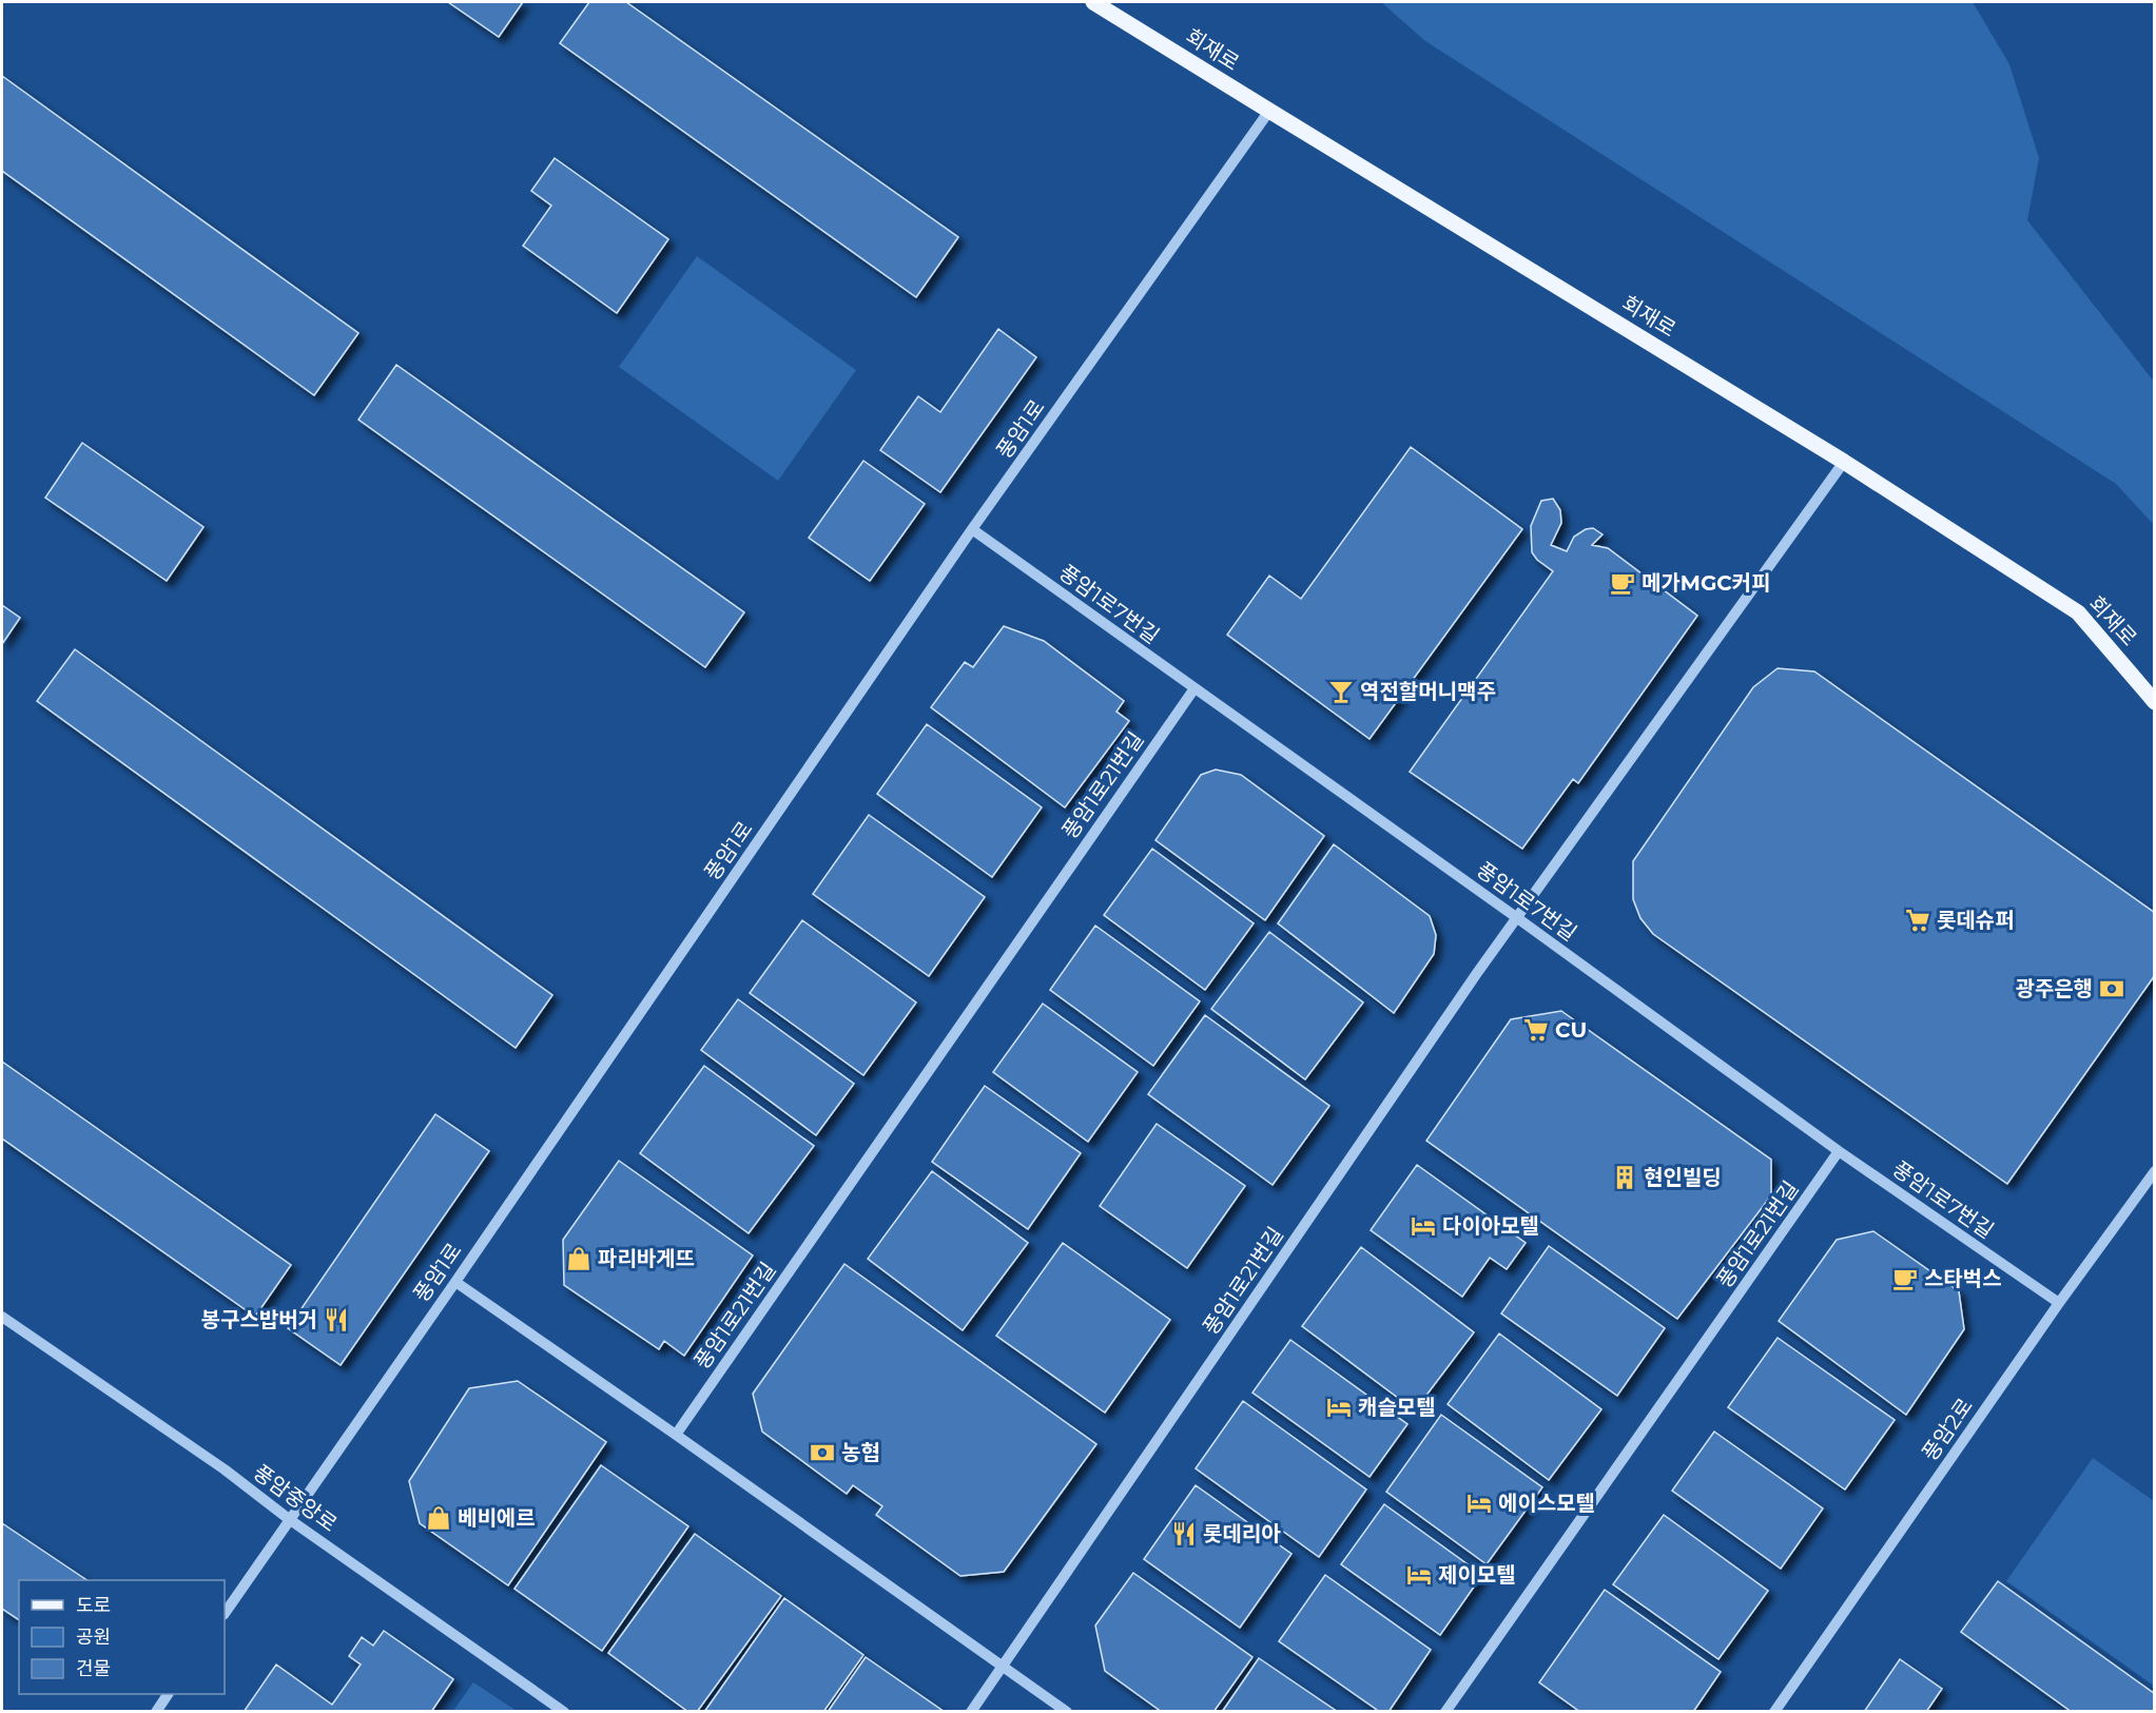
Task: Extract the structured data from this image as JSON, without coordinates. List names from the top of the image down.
{
  "streets": {
    "main road": ["회재로"],
    "street": [
      "풍암1로",
      "풍암1로7번길",
      "풍암1로21번길",
      "풍암2로",
      "풍암중앙로"
    ]
  },
  "crossings": [
    ["회재로", "풍암1로"],
    ["회재로", "풍암1로21번길"],
    ["풍암1로", "풍암1로7번길"],
    ["풍암1로", "풍암중앙로"],
    ["풍암1로7번길", "풍암1로21번길"],
    ["풍암1로7번길", "풍암2로"]
  ],
  "places": {
    "cafe": ["메가MGC커피", "스타벅스"],
    "bar": ["역전할머니맥주"],
    "supermarket": ["롯데슈퍼", "CU"],
    "bank": ["광주은행", "농협"],
    "building": ["현인빌딩"],
    "hotel": [
      "다이아모텔",
      "캐슬모텔",
      "에이스모텔",
      "제이모텔"
    ],
    "shop": ["파리바게뜨", "베비에르"],
    "restaurant": ["봉구스밥버거", "롯데리아"]
  },
  "legend": ["도로", "공원", "건물"]
}
